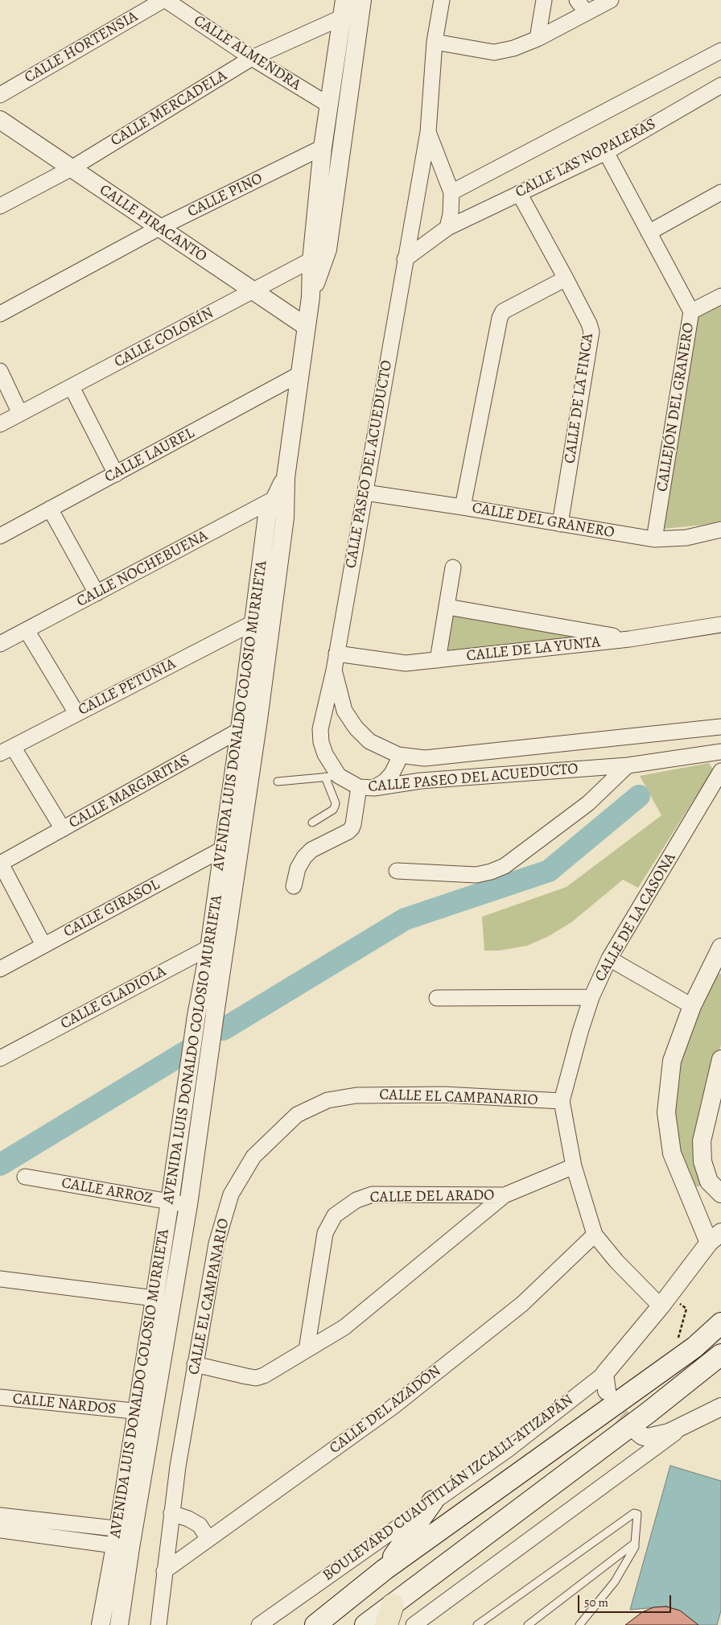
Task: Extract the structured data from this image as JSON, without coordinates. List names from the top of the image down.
{
  "streets": {
    "main road": ["BOULEVARD CUAUTITLÁN IZCALLI-ATIZAPÁN"],
    "street": [
      "CALLE HORTENSIA",
      "CALLE ALMENDRA",
      "CALLE MERCADELA",
      "CALLE LAS NOPALERAS",
      "CALLE PINO",
      "CALLE PIRACANTO",
      "CALLE COLORÍN",
      "CALLE DE LA FINCA",
      "CALLEJÓN DEL GRANERO",
      "CALLE LAUREL",
      "CALLE PASEO DEL ACUEDUCTO",
      "CALLE DEL GRANERO",
      "CALLE NOCHEBUENA",
      "CALLE DE LA YUNTA",
      "CALLE PETUNIA",
      "AVENIDA LUIS DONALDO COLOSIO MURRIETA",
      "CALLE MARGARITAS",
      "CALLE GIRASOL",
      "CALLE DE LA CASONA",
      "CALLE GLADIOLA",
      "CALLE EL CAMPANARIO",
      "CALLE ARROZ",
      "CALLE DEL ARADO",
      "CALLE NARDOS",
      "CALLE DEL AZADÓN"
    ]
  },
  "crossings": [
    ["CALLE HORTENSIA", "CALLE ALMENDRA"],
    ["CALLE ALMENDRA", "CALLE MERCADELA"],
    ["CALLE ALMENDRA", "AVENIDA LUIS DONALDO COLOSIO MURRIETA"],
    ["CALLE MERCADELA", "CALLE PIRACANTO"],
    ["CALLE MERCADELA", "AVENIDA LUIS DONALDO COLOSIO MURRIETA"],
    ["CALLE LAS NOPALERAS", "CALLE DE LA FINCA"],
    ["CALLE LAS NOPALERAS", "CALLEJÓN DEL GRANERO"],
    ["CALLE LAS NOPALERAS", "CALLE PASEO DEL ACUEDUCTO"],
    ["CALLE PINO", "CALLE PIRACANTO"],
    ["CALLE PINO", "AVENIDA LUIS DONALDO COLOSIO MURRIETA"],
    ["CALLE PIRACANTO", "CALLE COLORÍN"],
    ["CALLE PIRACANTO", "AVENIDA LUIS DONALDO COLOSIO MURRIETA"],
    ["CALLE COLORÍN", "AVENIDA LUIS DONALDO COLOSIO MURRIETA"],
    ["CALLE DE LA FINCA", "CALLE DEL GRANERO"],
    ["CALLEJÓN DEL GRANERO", "CALLE DEL GRANERO"],
    ["CALLE LAUREL", "AVENIDA LUIS DONALDO COLOSIO MURRIETA"],
    ["CALLE PASEO DEL ACUEDUCTO", "CALLE DEL GRANERO"],
    ["CALLE PASEO DEL ACUEDUCTO", "CALLE DE LA YUNTA"],
    ["CALLE NOCHEBUENA", "AVENIDA LUIS DONALDO COLOSIO MURRIETA"],
    ["CALLE PETUNIA", "AVENIDA LUIS DONALDO COLOSIO MURRIETA"],
    ["AVENIDA LUIS DONALDO COLOSIO MURRIETA", "CALLE MARGARITAS"],
    ["AVENIDA LUIS DONALDO COLOSIO MURRIETA", "CALLE GIRASOL"],
    ["AVENIDA LUIS DONALDO COLOSIO MURRIETA", "CALLE GLADIOLA"],
    ["AVENIDA LUIS DONALDO COLOSIO MURRIETA", "CALLE ARROZ"],
    ["AVENIDA LUIS DONALDO COLOSIO MURRIETA", "CALLE NARDOS"],
    ["CALLE DE LA CASONA", "CALLE EL CAMPANARIO"],
    ["CALLE DE LA CASONA", "CALLE DEL ARADO"],
    ["CALLE DE LA CASONA", "CALLE DEL AZADÓN"],
    ["CALLE DE LA CASONA", "BOULEVARD CUAUTITLÁN IZCALLI-ATIZAPÁN"],
    ["CALLE EL CAMPANARIO", "CALLE DEL ARADO"],
    ["CALLE EL CAMPANARIO", "CALLE DEL AZADÓN"]
  ],
  "scale_bar": "50 m"
}
